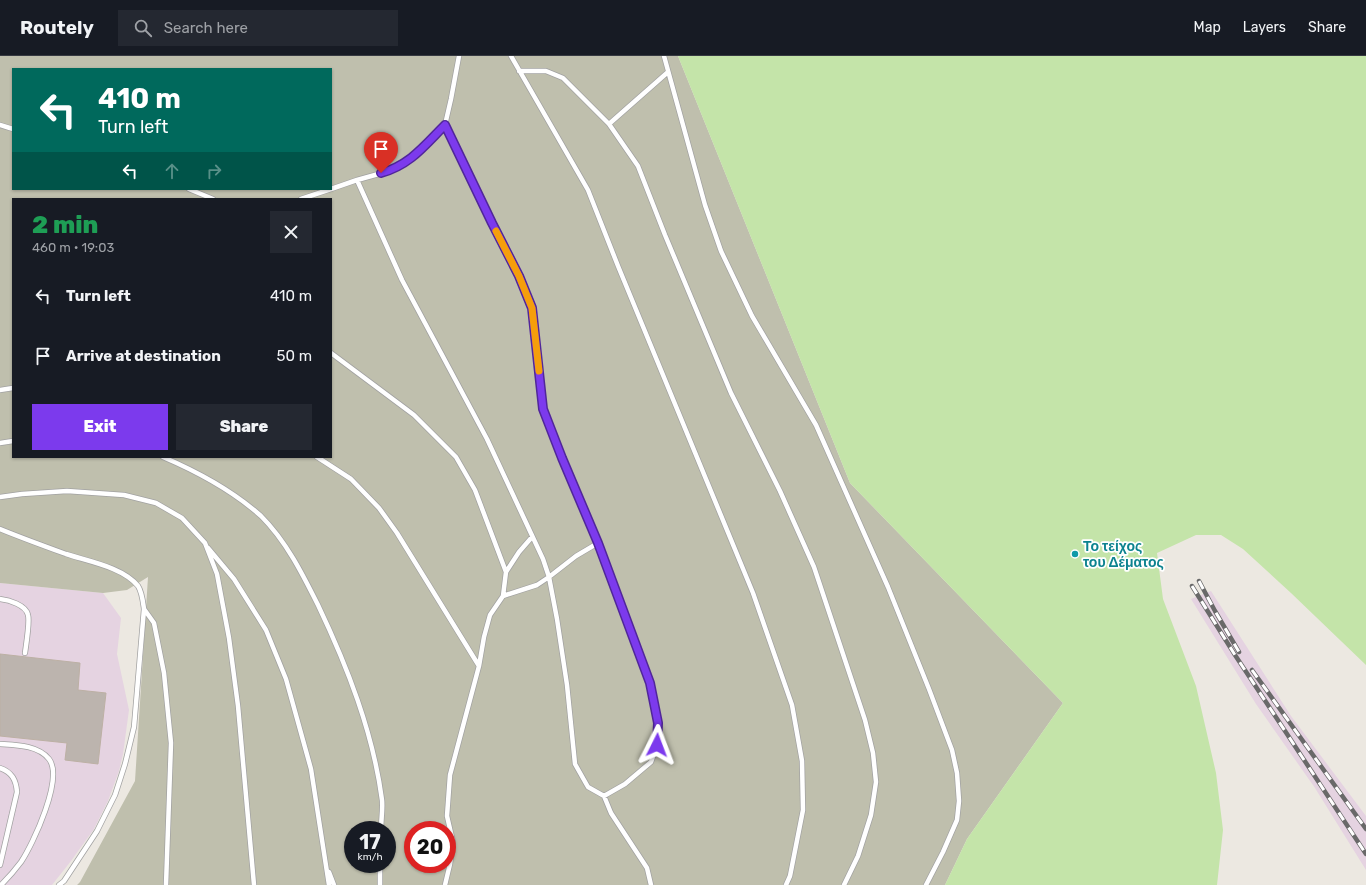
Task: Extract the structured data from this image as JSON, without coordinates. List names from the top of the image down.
{
  "places": ["Το τείχος του Δέματος"],
  "page": {
    "header": "Routely",
    "search": "Search here",
    "nav": ["Map", "Layers", "Share"],
    "turn": ["410 m", "Turn left"],
    "heading": ["2 min", "460 m · 19:03"],
    "list": [
      {
        "name": "Turn left",
        "value": "410 m"
      },
      {
        "name": "Arrive at destination",
        "value": "50 m"
      }
    ],
    "buttons": ["Exit", "Share"],
    "speed": "17 km/h",
    "limit": "20"
  }
}
